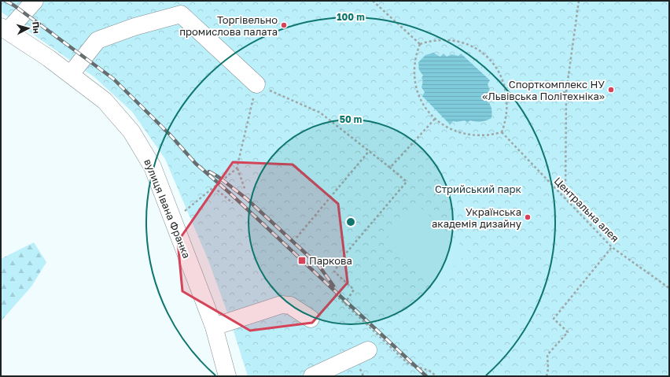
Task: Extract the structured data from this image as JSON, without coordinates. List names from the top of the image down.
{
  "streets": {
    "main road": ["вулиця Івана Франка"],
    "path": ["Центральна алея"]
  },
  "parks": ["Стрийський парк"],
  "places": {
    "other": ["Торгівельно промислова палата", "Спорткомплекс НУ «Львівська Політехніка»", "Українська академія дизайну"],
    "transit": ["Паркова"]
  },
  "north": "right",
  "rings": ["100 m", "50 m"]
}
